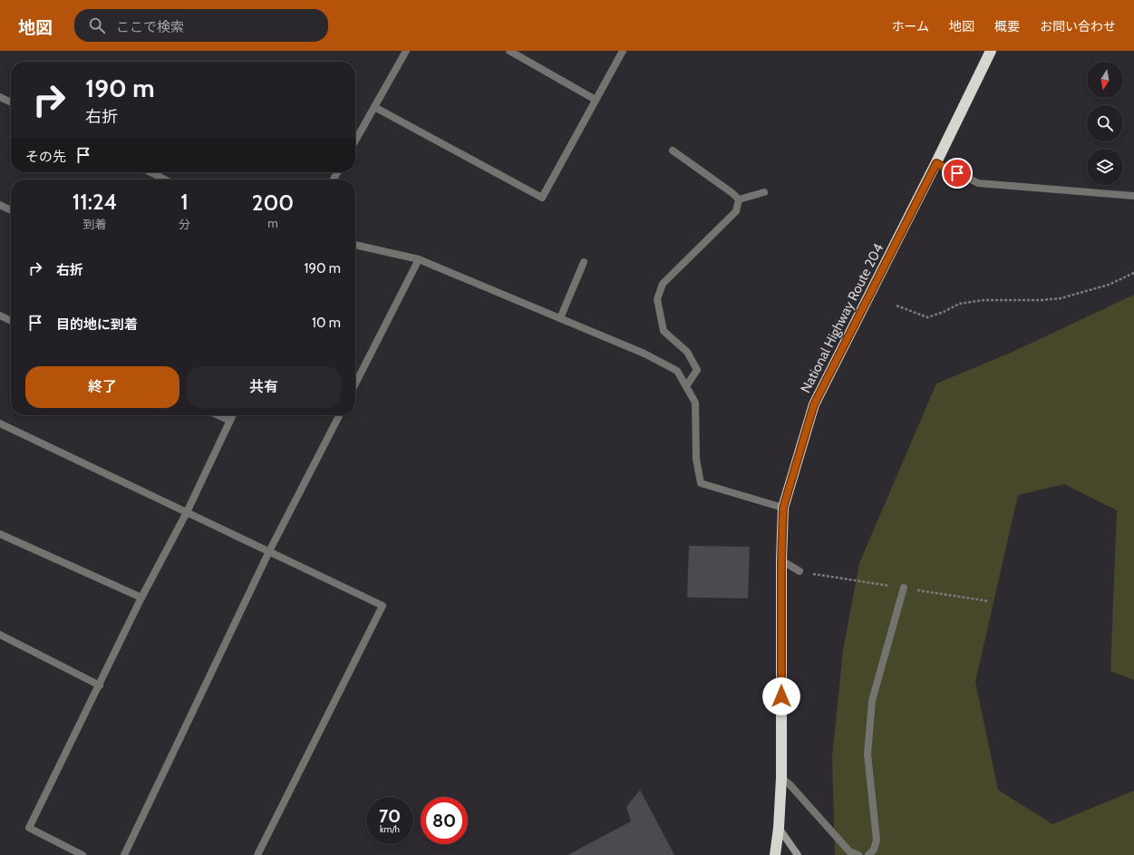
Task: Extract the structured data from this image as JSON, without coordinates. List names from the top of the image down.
{
  "streets": {
    "highway": ["National Highway Route 204"]
  },
  "north": "bottom",
  "page": {
    "header": "地図",
    "search": "ここで検索",
    "nav": [
      "ホーム",
      "地図",
      "概要",
      "お問い合わせ"
    ],
    "turn": ["190 m", "右折"],
    "then": "その先",
    "eta": [
      "11:24",
      "到着",
      "1",
      "分",
      "200",
      "m"
    ],
    "list": [
      {
        "name": "右折",
        "value": "190 m"
      },
      {
        "name": "目的地に到着",
        "value": "10 m"
      }
    ],
    "buttons": ["終了", "共有"],
    "speed": "70 km/h",
    "limit": "80"
  }
}
